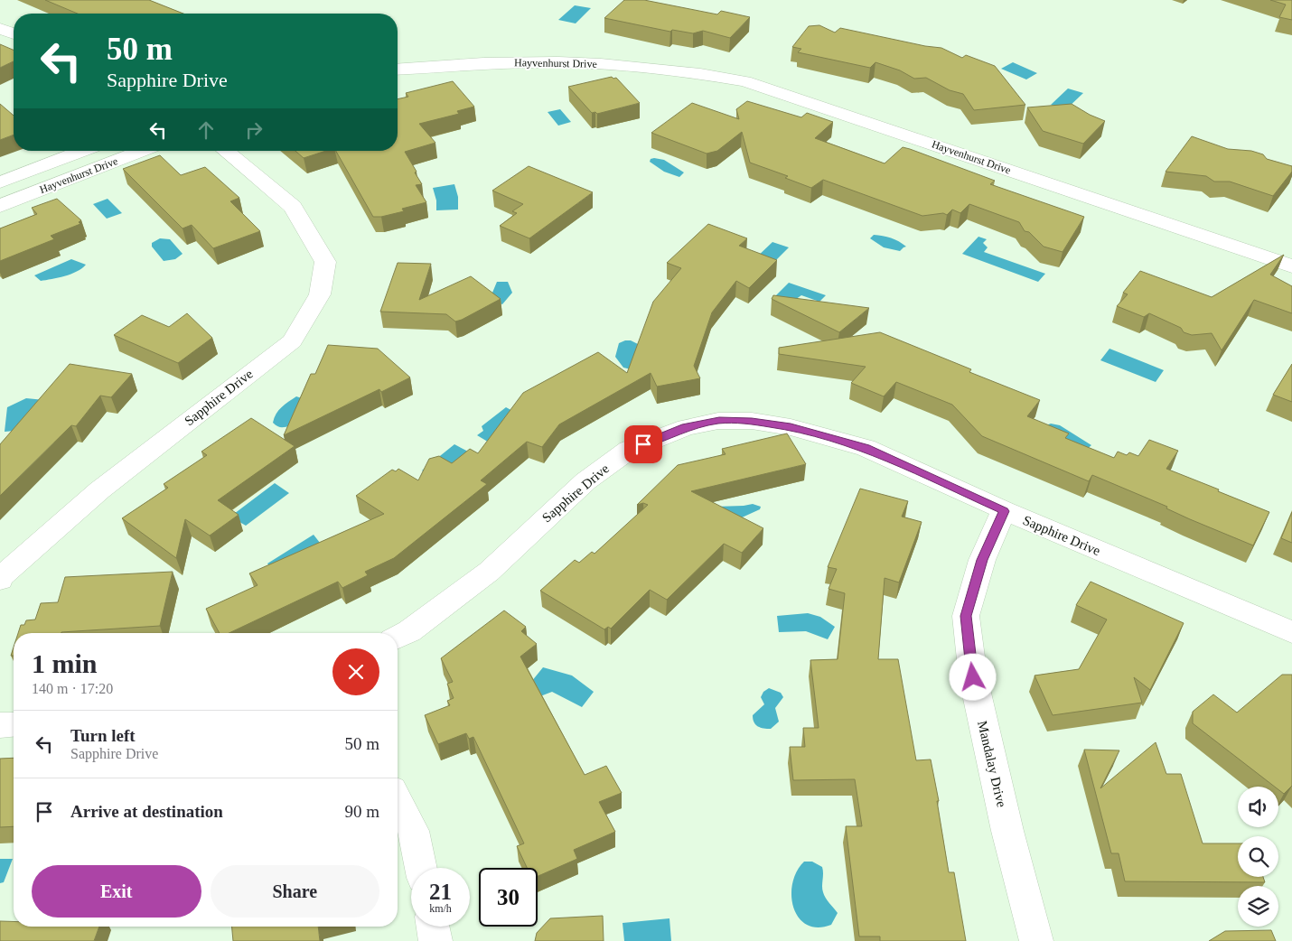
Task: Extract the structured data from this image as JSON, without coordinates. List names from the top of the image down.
{
  "streets": {
    "street": ["Hayvenhurst Drive", "Sapphire Drive", "Mandalay Drive"]
  },
  "crossings": [
    ["Sapphire Drive", "Mandalay Drive"]
  ],
  "page": {
    "turn": ["50 m", "Sapphire Drive"],
    "heading": ["1 min", "140 m · 17:20"],
    "list": [
      {
        "name": "Turn left",
        "note": "Sapphire Drive",
        "value": "50 m"
      },
      {
        "name": "Arrive at destination",
        "value": "90 m"
      }
    ],
    "buttons": ["Exit", "Share"],
    "speed": "21 km/h",
    "limit": "30"
  }
}
